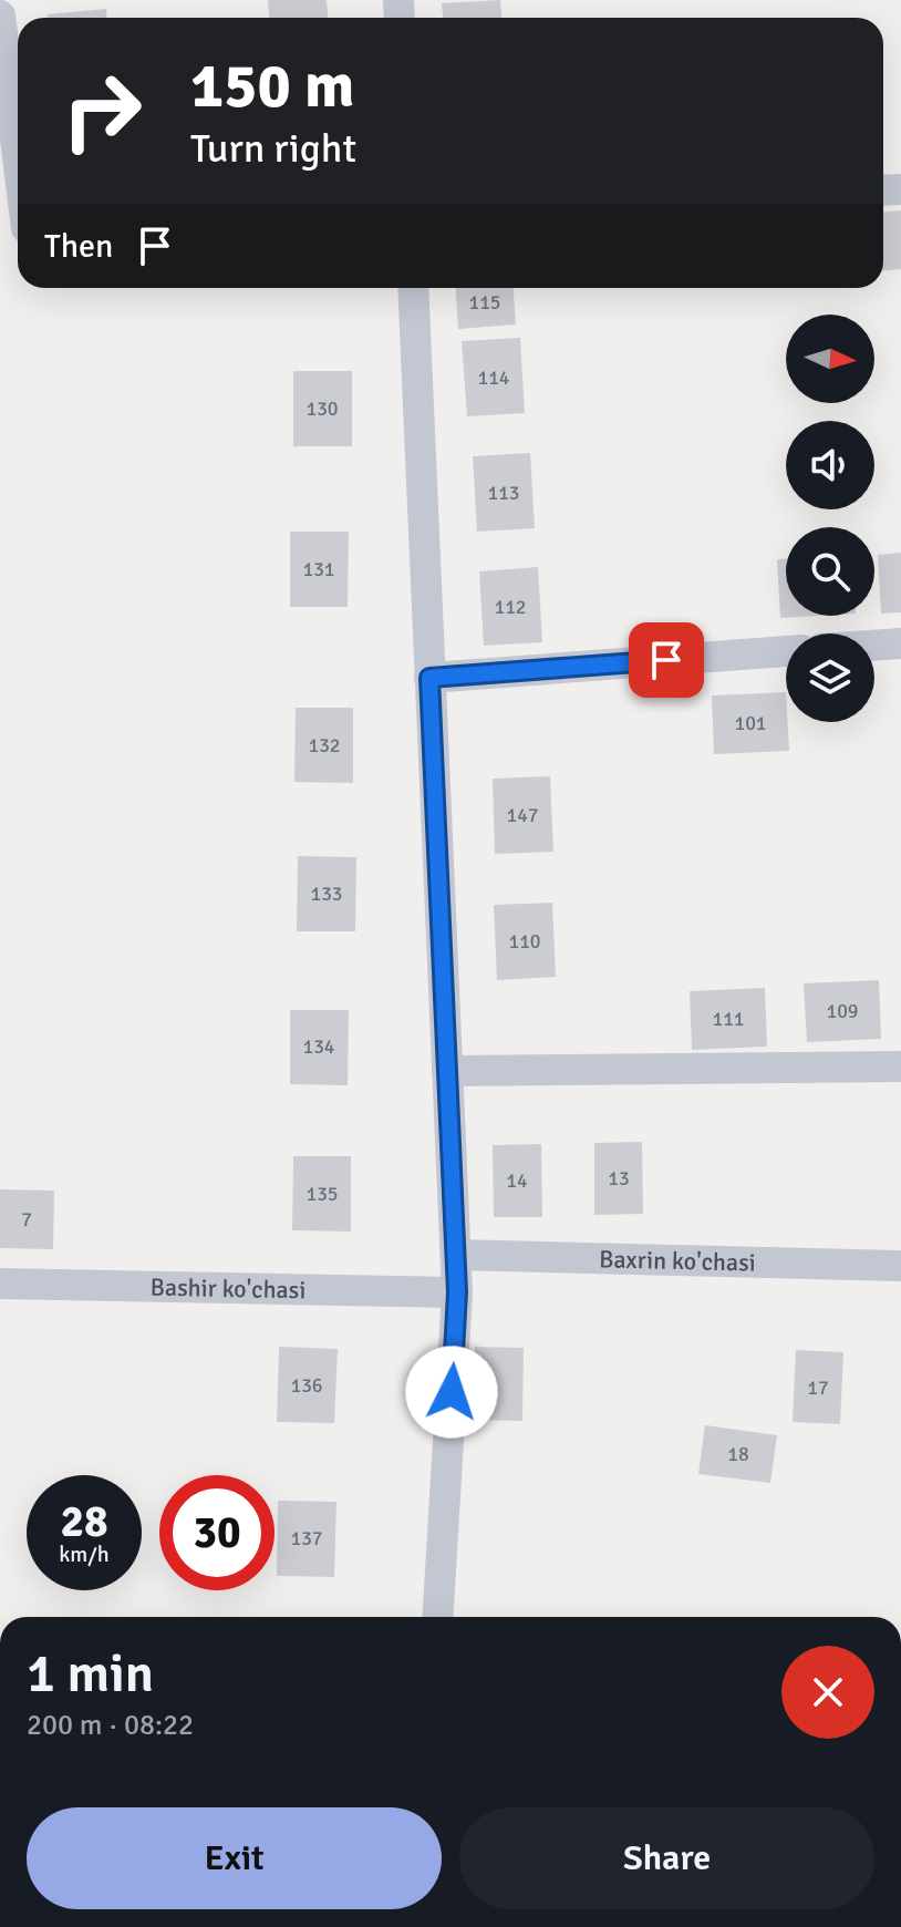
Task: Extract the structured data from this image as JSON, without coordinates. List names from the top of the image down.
{
  "streets": {
    "street": ["Baxrin ko'chasi", "Bashir ko'chasi"]
  },
  "house_numbers": [
    "115",
    "114",
    "130",
    "113",
    "131",
    "112",
    "101",
    "132",
    "147",
    "133",
    "110",
    "109",
    "111",
    "134",
    "13",
    "14",
    "135",
    "7",
    "136",
    "17",
    "18",
    "137"
  ],
  "north": "right",
  "page": {
    "turn": ["150 m", "Turn right"],
    "then": "Then",
    "speed": "28 km/h",
    "limit": "30",
    "heading": ["1 min", "200 m · 08:22"],
    "buttons": ["Exit", "Share"]
  }
}
